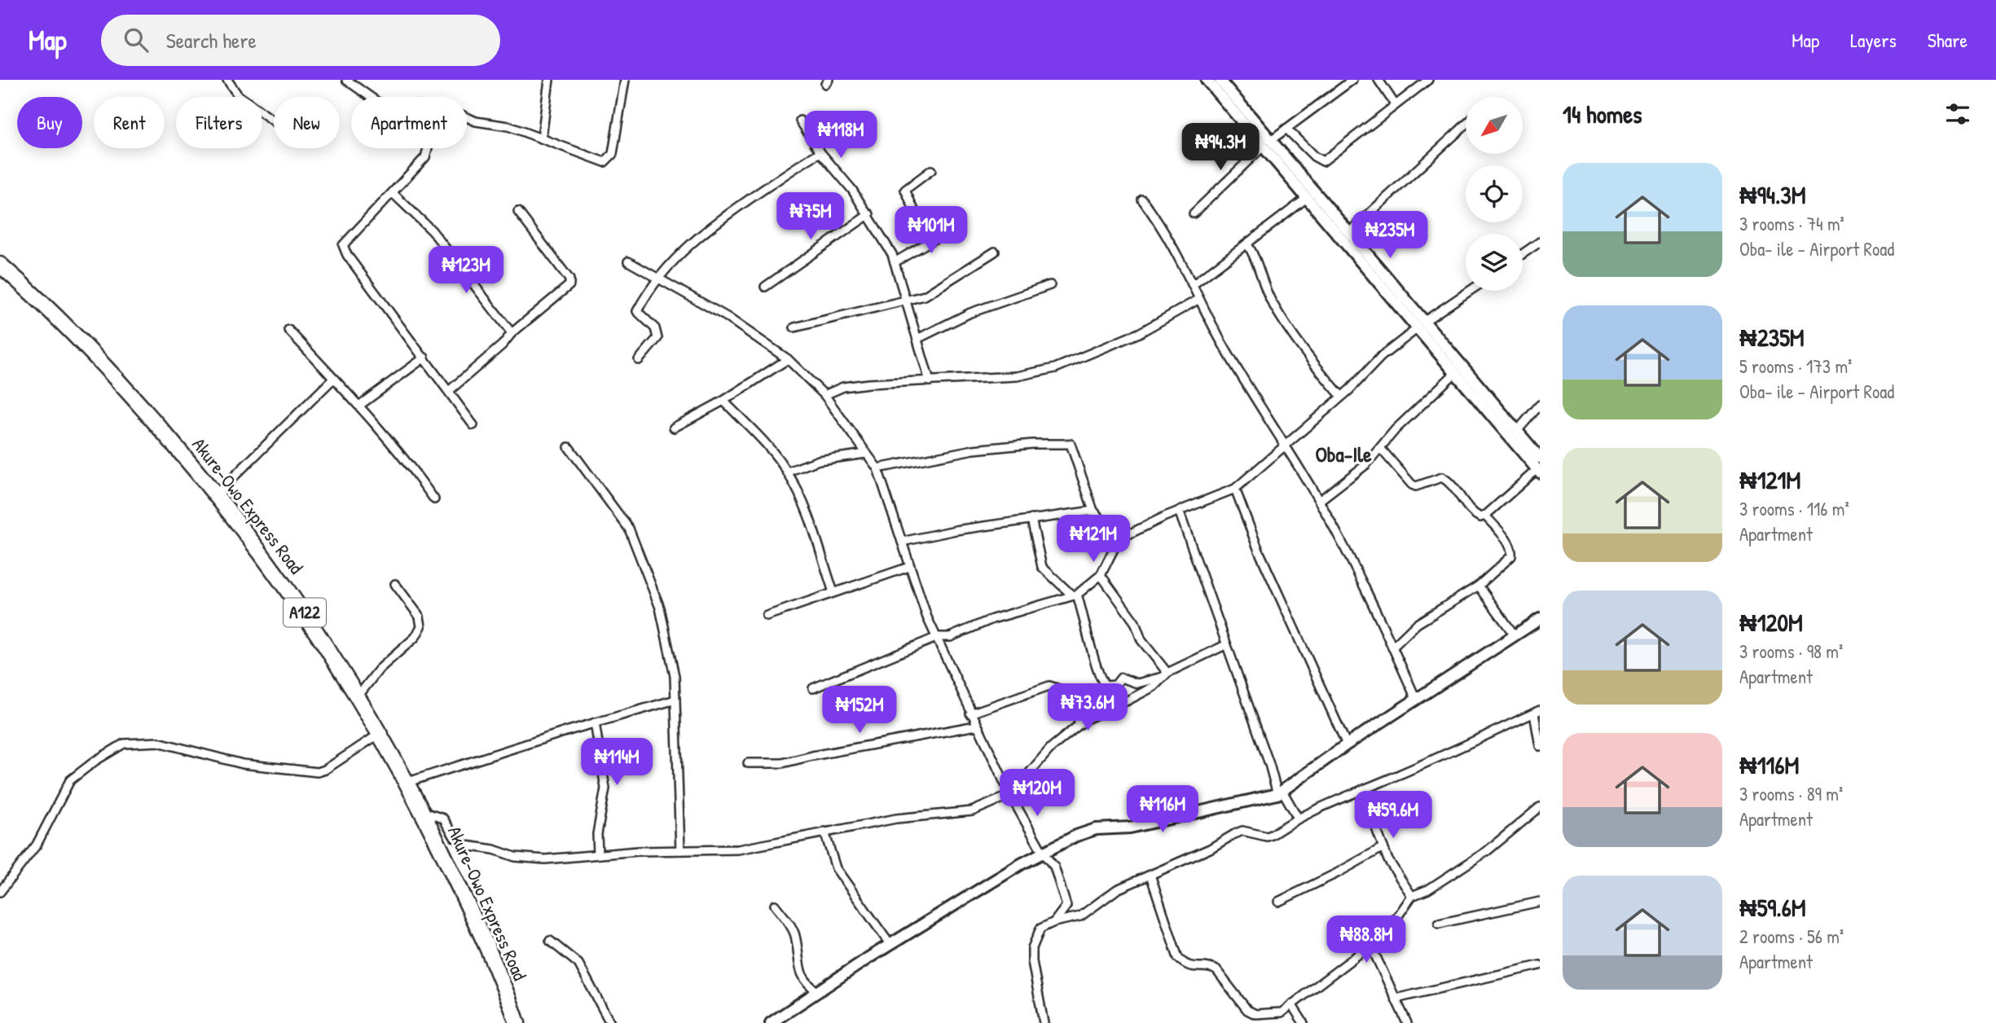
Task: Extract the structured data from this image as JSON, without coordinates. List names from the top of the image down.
{
  "streets": {
    "highway": ["Akure-Owo Express Road", "A122"]
  },
  "districts": ["Oba-Ile"],
  "north": "bottom left",
  "page": {
    "header": "Map",
    "search": "Search here",
    "nav": ["Map", "Layers", "Share"],
    "heading": "14 homes",
    "chip": [
      "Buy",
      "Rent",
      "Filters",
      "New",
      "Apartment"
    ],
    "price": [
      "₦118M",
      "₦94.3M",
      "₦75M",
      "₦101M",
      "₦235M",
      "₦123M",
      "₦121M",
      "₦73.6M",
      "₦152M",
      "₦114M",
      "₦120M",
      "₦116M",
      "₦59.6M",
      "₦88.8M"
    ],
    "list": [
      {
        "name": "₦94.3M",
        "note": "3 rooms · 74 m² · Oba- ile - Airport Road"
      },
      {
        "name": "₦235M",
        "note": "5 rooms · 173 m² · Oba- ile - Airport Road"
      },
      {
        "name": "₦121M",
        "note": "3 rooms · 116 m² · Apartment"
      },
      {
        "name": "₦120M",
        "note": "3 rooms · 98 m² · Apartment"
      },
      {
        "name": "₦116M",
        "note": "3 rooms · 89 m² · Apartment"
      },
      {
        "name": "₦59.6M",
        "note": "2 rooms · 56 m² · Apartment"
      }
    ]
  }
}
